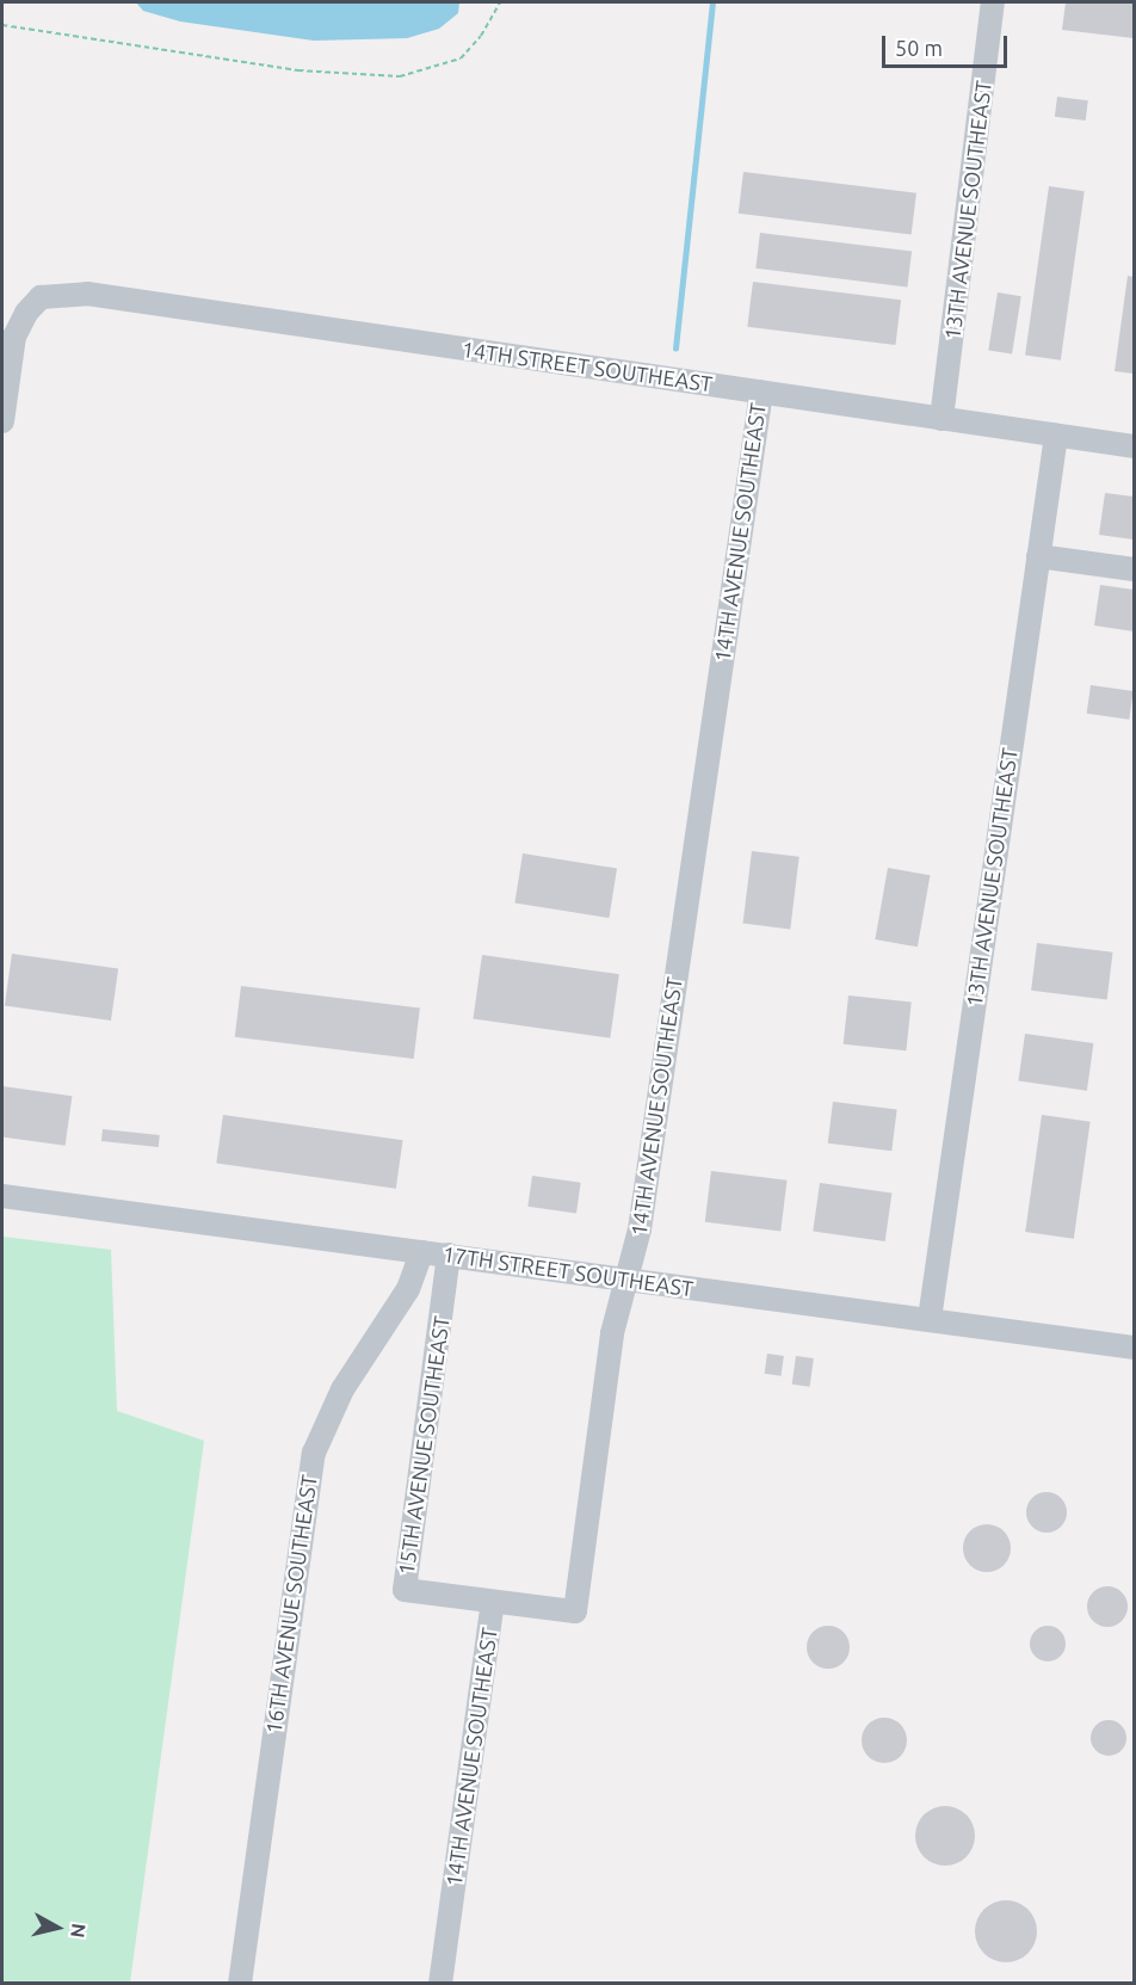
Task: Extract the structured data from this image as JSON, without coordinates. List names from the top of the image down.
{
  "streets": {
    "street": [
      "13TH AVENUE SOUTHEAST",
      "14TH STREET SOUTHEAST",
      "14TH AVENUE SOUTHEAST",
      "17TH STREET SOUTHEAST",
      "15TH AVENUE SOUTHEAST",
      "16TH AVENUE SOUTHEAST"
    ]
  },
  "crossings": [
    ["13TH AVENUE SOUTHEAST", "14TH STREET SOUTHEAST"],
    ["13TH AVENUE SOUTHEAST", "17TH STREET SOUTHEAST"],
    ["14TH STREET SOUTHEAST", "14TH AVENUE SOUTHEAST"],
    ["14TH AVENUE SOUTHEAST", "17TH STREET SOUTHEAST"],
    ["14TH AVENUE SOUTHEAST", "15TH AVENUE SOUTHEAST"],
    ["17TH STREET SOUTHEAST", "15TH AVENUE SOUTHEAST"],
    ["17TH STREET SOUTHEAST", "16TH AVENUE SOUTHEAST"]
  ],
  "scale_bar": "50 m",
  "north": "right"
}
